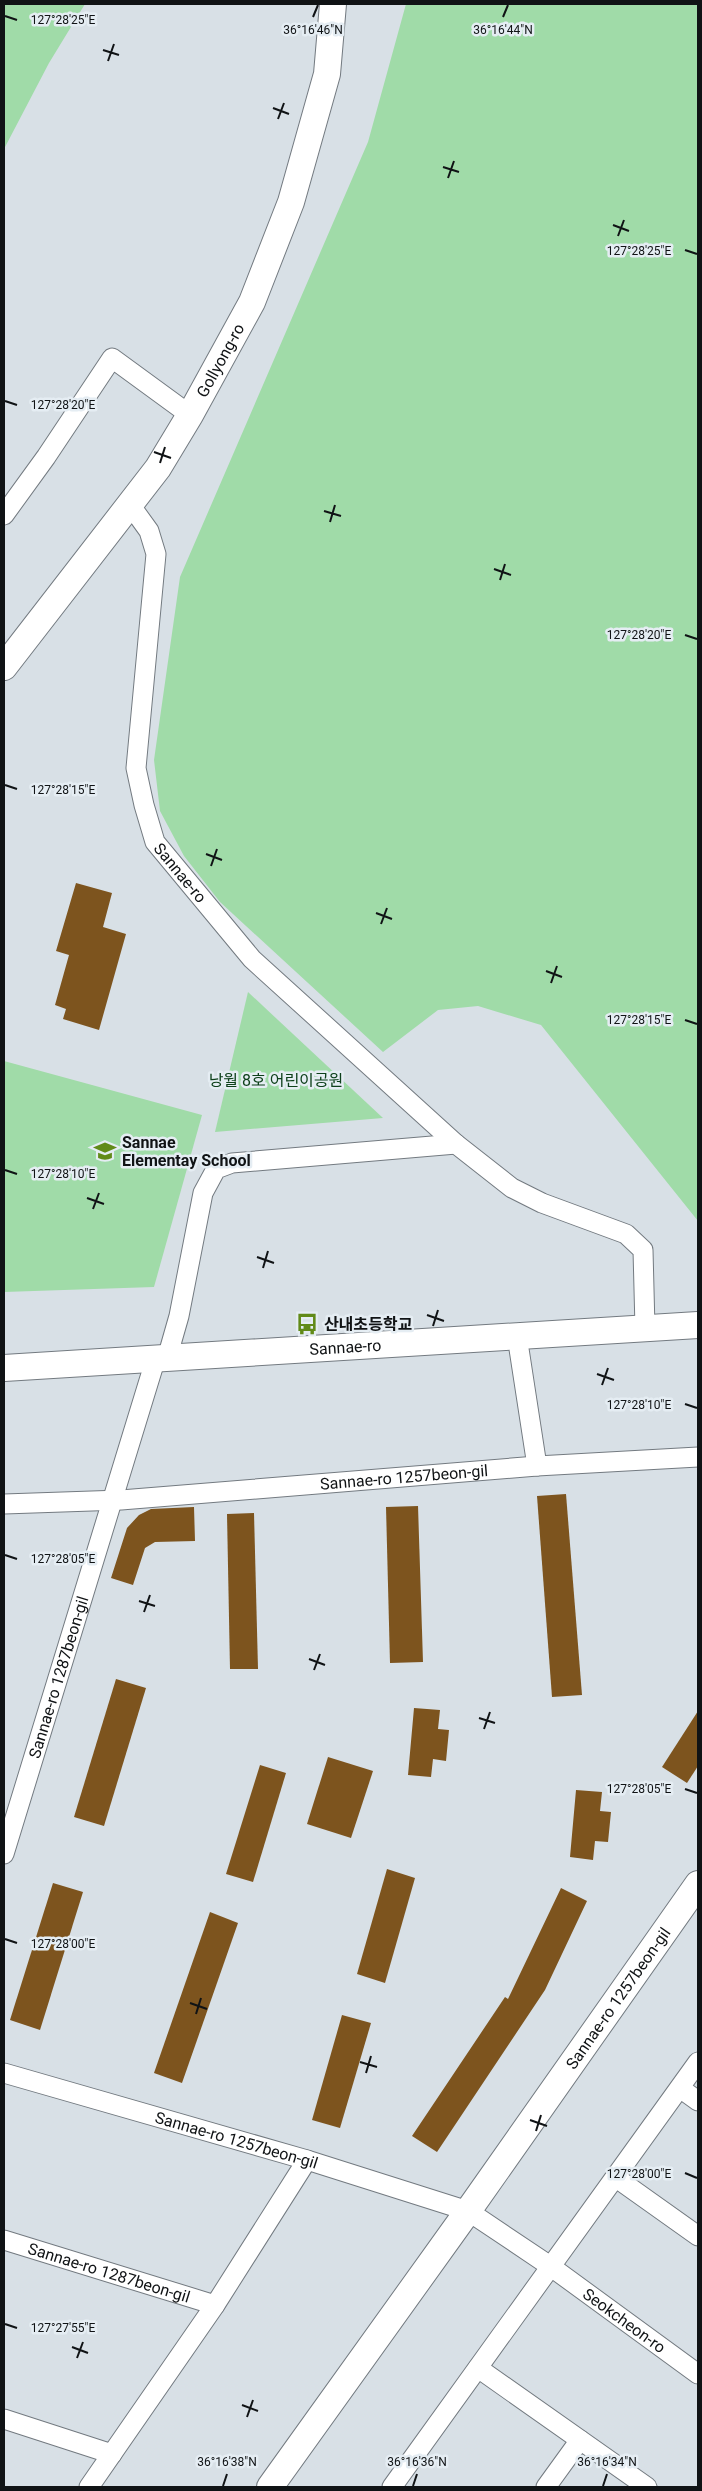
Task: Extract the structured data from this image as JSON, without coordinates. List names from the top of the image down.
{
  "streets": {
    "main road": ["Gollyong-ro", "Sannae-ro", "Sannae-ro 1257beon-gil"],
    "street": ["Sannae-ro 1287beon-gil", "Seokcheon-ro"]
  },
  "crossings": [
    ["Gollyong-ro", "Sannae-ro"],
    ["Sannae-ro", "Sannae-ro 1287beon-gil"],
    ["Sannae-ro 1257beon-gil", "Sannae-ro 1287beon-gil"],
    ["Sannae-ro 1257beon-gil", "Seokcheon-ro"]
  ],
  "parks": ["낭월 8호 어린이공원"],
  "places": {
    "school or university": ["Sannae Elementay School"],
    "bus stop": ["산내초등학교"]
  },
  "coordinates": [
    "127°28'25\"E",
    "36°16'46\"N",
    "36°16'44\"N",
    "127°28'20\"E",
    "127°28'15\"E",
    "127°28'10\"E",
    "127°28'05\"E",
    "127°28'00\"E",
    "127°27'55\"E",
    "36°16'38\"N",
    "36°16'36\"N",
    "36°16'34\"N"
  ]
}
